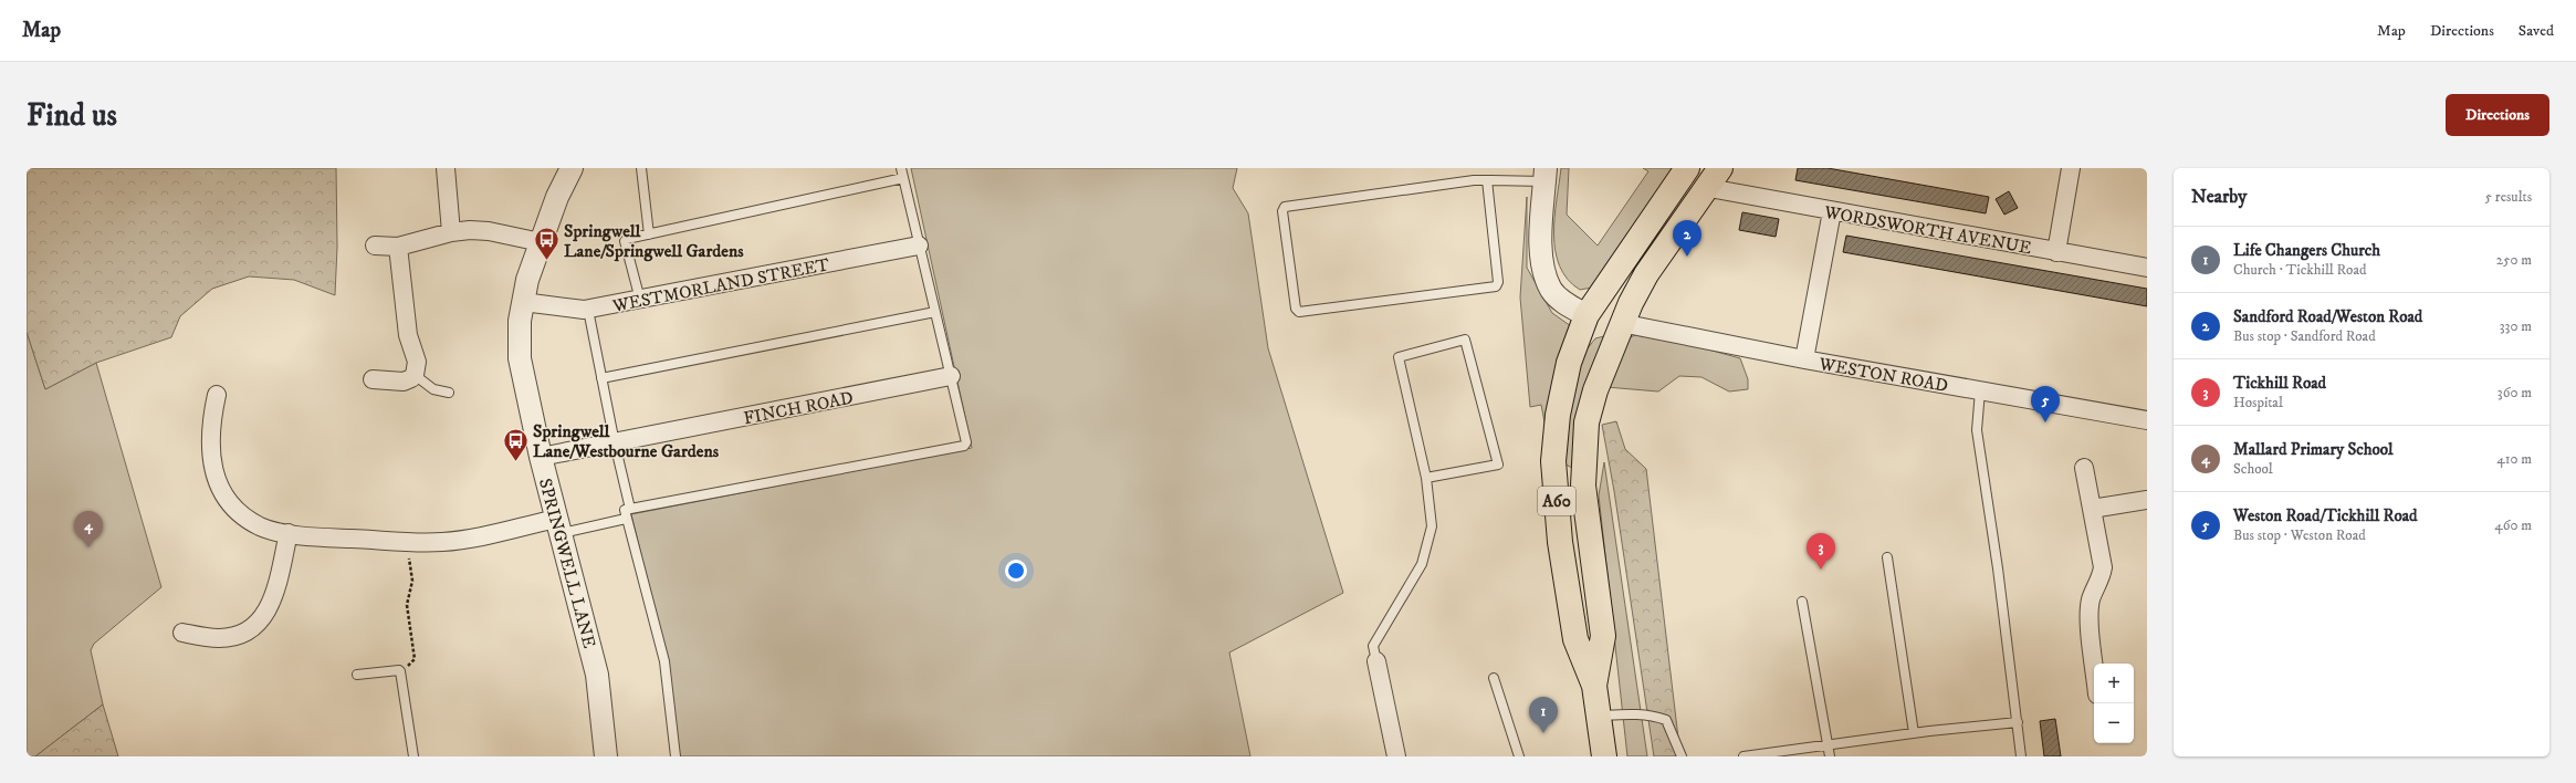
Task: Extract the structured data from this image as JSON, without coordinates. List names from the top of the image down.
{
  "streets": {
    "main road": ["A60"],
    "street": [
      "WORDSWORTH AVENUE",
      "WESTMORLAND STREET",
      "WESTON ROAD",
      "FINCH ROAD",
      "SPRINGWELL LANE"
    ]
  },
  "crossings": [
    ["WORDSWORTH AVENUE", "A60"],
    ["WESTMORLAND STREET", "SPRINGWELL LANE"],
    ["WESTON ROAD", "A60"],
    ["FINCH ROAD", "SPRINGWELL LANE"]
  ],
  "places": {
    "bus stop": ["Springwell Lane/Springwell Gardens", "Springwell Lane/Westbourne Gardens"]
  },
  "page": {
    "header": "Map",
    "nav": ["Map", "Directions", "Saved"],
    "buttons": "Directions",
    "title": "Find us",
    "heading": ["Nearby", "5 results"],
    "pins": [
      "2",
      "5",
      "4",
      "3",
      "1"
    ],
    "list": [
      {
        "mark": "1",
        "name": "Life Changers Church",
        "note": "Church · Tickhill Road",
        "value": "250 m"
      },
      {
        "mark": "2",
        "name": "Sandford Road/Weston Road",
        "note": "Bus stop · Sandford Road",
        "value": "330 m"
      },
      {
        "mark": "3",
        "name": "Tickhill Road",
        "note": "Hospital",
        "value": "360 m"
      },
      {
        "mark": "4",
        "name": "Mallard Primary School",
        "note": "School",
        "value": "410 m"
      },
      {
        "mark": "5",
        "name": "Weston Road/Tickhill Road",
        "note": "Bus stop · Weston Road",
        "value": "460 m"
      }
    ],
    "map_buttons": ["+", "−"]
  }
}
